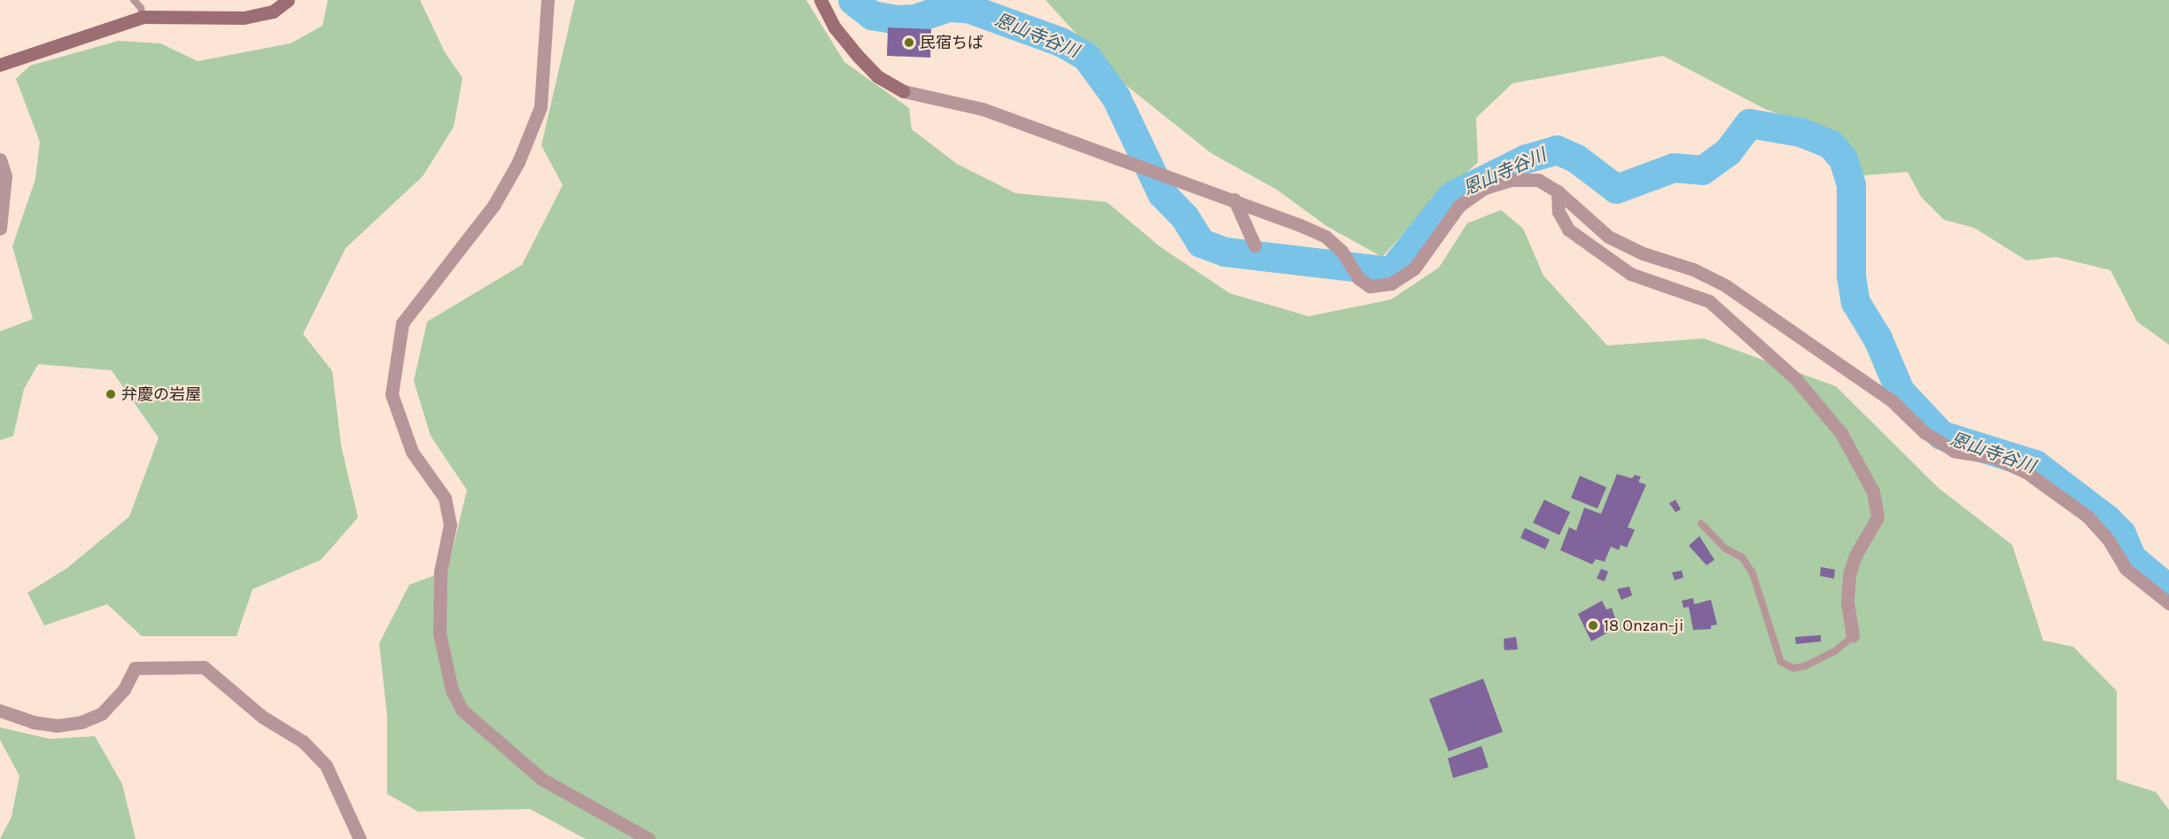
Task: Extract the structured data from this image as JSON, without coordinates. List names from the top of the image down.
{
  "water": ["恩山寺谷川"],
  "places": ["民宿ちば", "弁慶の岩屋", "18 Onzan-ji"]
}
